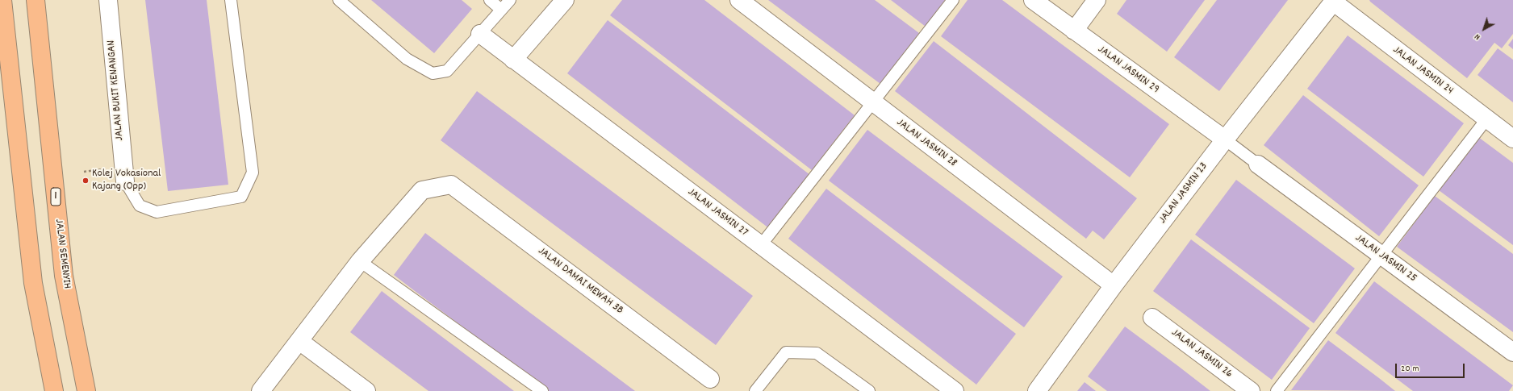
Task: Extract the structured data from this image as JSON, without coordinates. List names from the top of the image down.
{
  "streets": {
    "main road": ["1", "JALAN SEMENYIH"],
    "street": [
      "JALAN JASMIN 29",
      "JALAN JASMIN 24",
      "JALAN BUKIT KENANGAN",
      "JALAN JASMIN 28",
      "JALAN JASMIN 23",
      "JALAN JASMIN 27",
      "JALAN JASMIN 25",
      "JALAN DAMAI MEWAH 3B",
      "JALAN JASMIN 26"
    ]
  },
  "crossings": [
    ["JALAN JASMIN 29", "JALAN JASMIN 23"],
    ["JALAN JASMIN 24", "JALAN JASMIN 23"],
    ["JALAN JASMIN 28", "JALAN JASMIN 23"]
  ],
  "places": ["Kolej Vokasional Kajang (Opp)"],
  "scale_bar": "20 m",
  "north": "bottom left"
}
